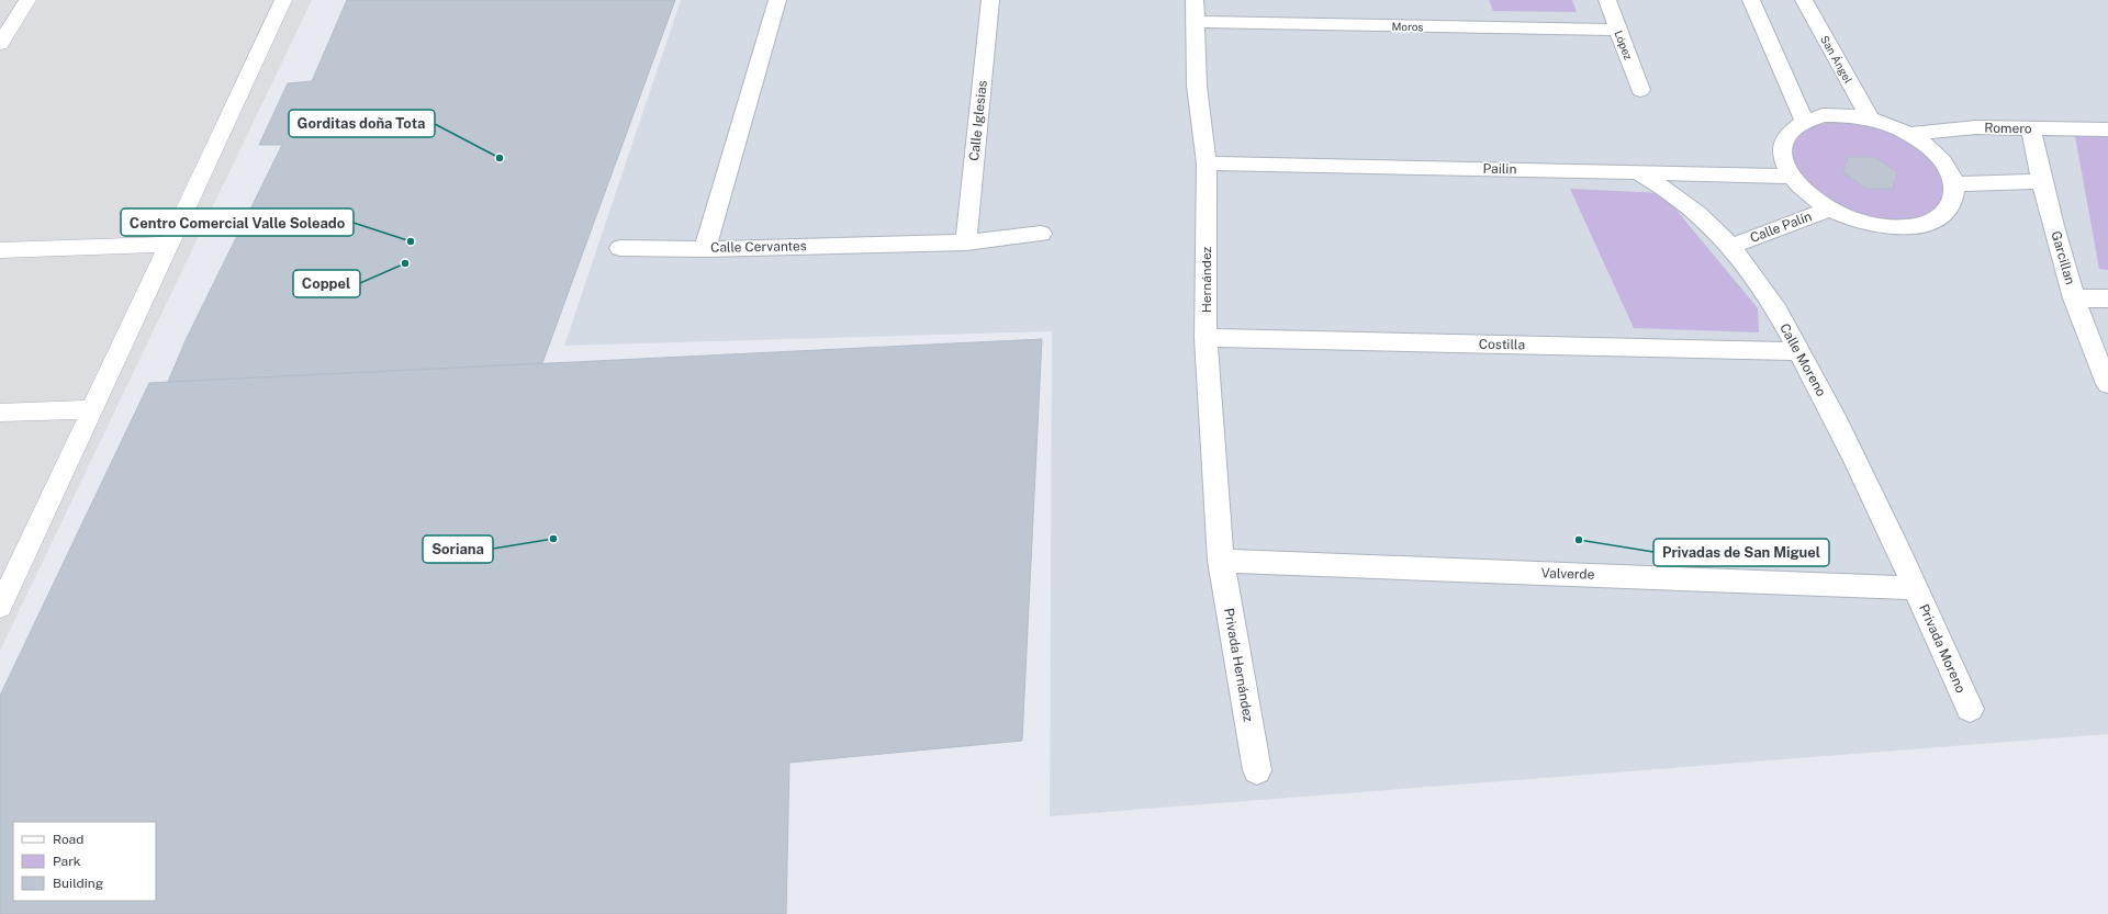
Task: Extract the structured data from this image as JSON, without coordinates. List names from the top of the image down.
{
  "streets": {
    "street": [
      "Moros",
      "López",
      "San Ángel",
      "Calle Iglesias",
      "Romero",
      "Pailin",
      "Calle Palín",
      "Calle Cervantes",
      "Garcillan",
      "Hernández",
      "Costilla",
      "Calle Moreno",
      "Valverde",
      "Privada Moreno",
      "Privada Hernández"
    ]
  },
  "crossings": [
    ["Moros", "López"],
    ["Moros", "Hernández"],
    ["San Ángel", "Romero"],
    ["San Ángel", "Pailin"],
    ["San Ángel", "Calle Palín"],
    ["Calle Iglesias", "Calle Cervantes"],
    ["Romero", "Pailin"],
    ["Romero", "Calle Palín"],
    ["Romero", "Garcillan"],
    ["Pailin", "Calle Palín"],
    ["Pailin", "Hernández"],
    ["Pailin", "Calle Moreno"],
    ["Calle Palín", "Calle Moreno"],
    ["Hernández", "Costilla"],
    ["Hernández", "Valverde"],
    ["Hernández", "Privada Hernández"],
    ["Costilla", "Calle Moreno"],
    ["Calle Moreno", "Valverde"],
    ["Calle Moreno", "Privada Moreno"],
    ["Valverde", "Privada Moreno"],
    ["Valverde", "Privada Hernández"]
  ],
  "places": [
    "Gorditas doña Tota",
    "Centro Comercial Valle Soleado",
    "Coppel",
    "Soriana",
    "Privadas de San Miguel"
  ],
  "legend": ["Road", "Park", "Building"]
}
